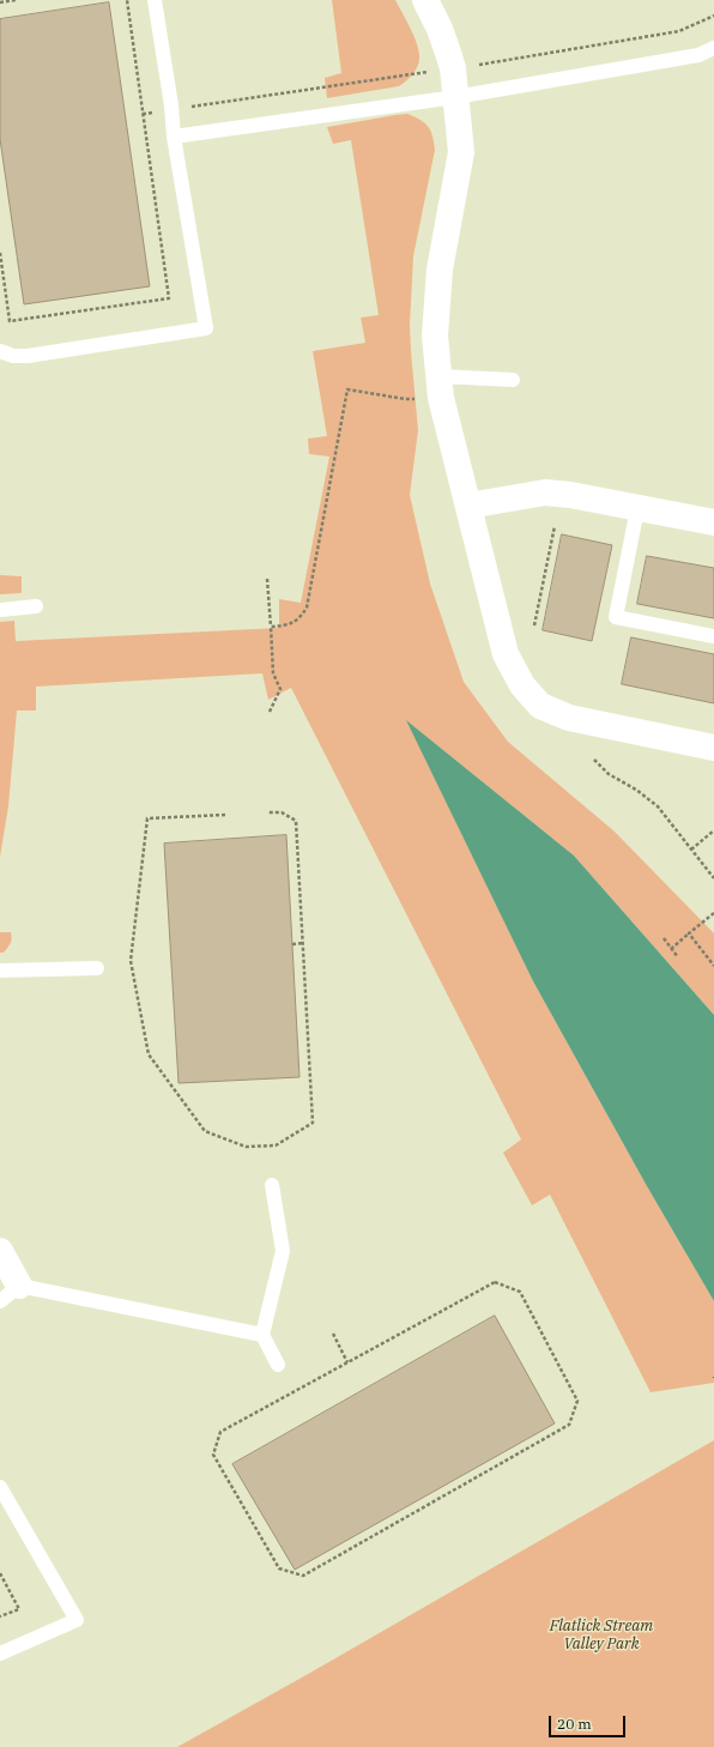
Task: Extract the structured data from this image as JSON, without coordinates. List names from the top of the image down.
{
  "parks": ["Flatlick Stream Valley Park"],
  "scale_bar": "20 m"
}
